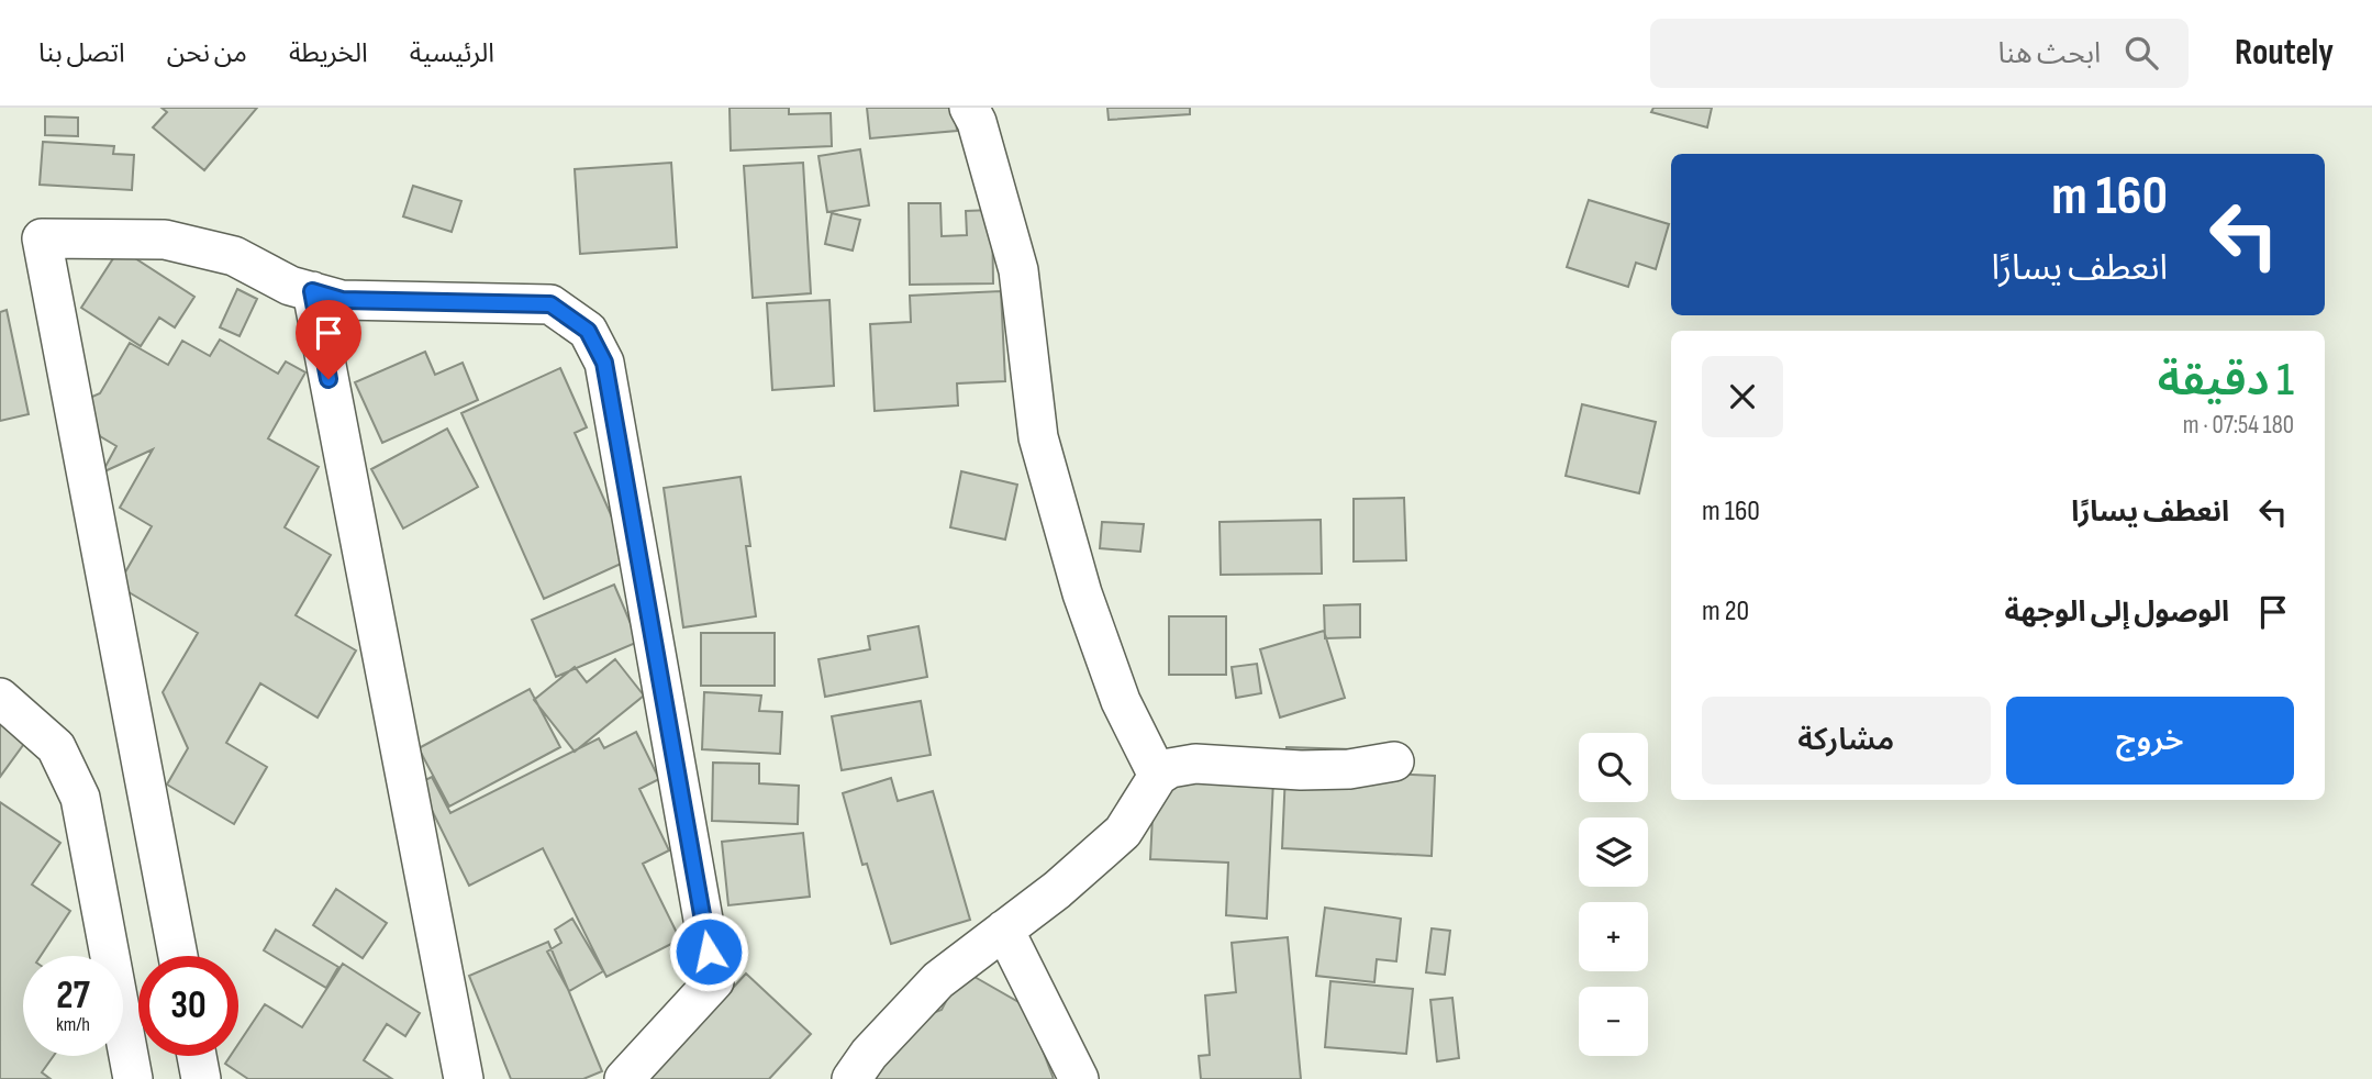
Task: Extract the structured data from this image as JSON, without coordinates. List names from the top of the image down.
{
  "page": {
    "header": "Routely",
    "search": "ابحث هنا",
    "nav": [
      "الرئيسية",
      "الخريطة",
      "من نحن",
      "اتصل بنا"
    ],
    "turn": ["160 m", "انعطف يسارًا"],
    "heading": ["1 دقيقة", "180 m · 07:54"],
    "list": [
      {
        "name": "انعطف يسارًا",
        "value": "160 m"
      },
      {
        "name": "الوصول إلى الوجهة",
        "value": "20 m"
      }
    ],
    "buttons": ["خروج", "مشاركة"],
    "map_buttons": ["+", "−"],
    "speed": "27 km/h",
    "limit": "30"
  }
}
